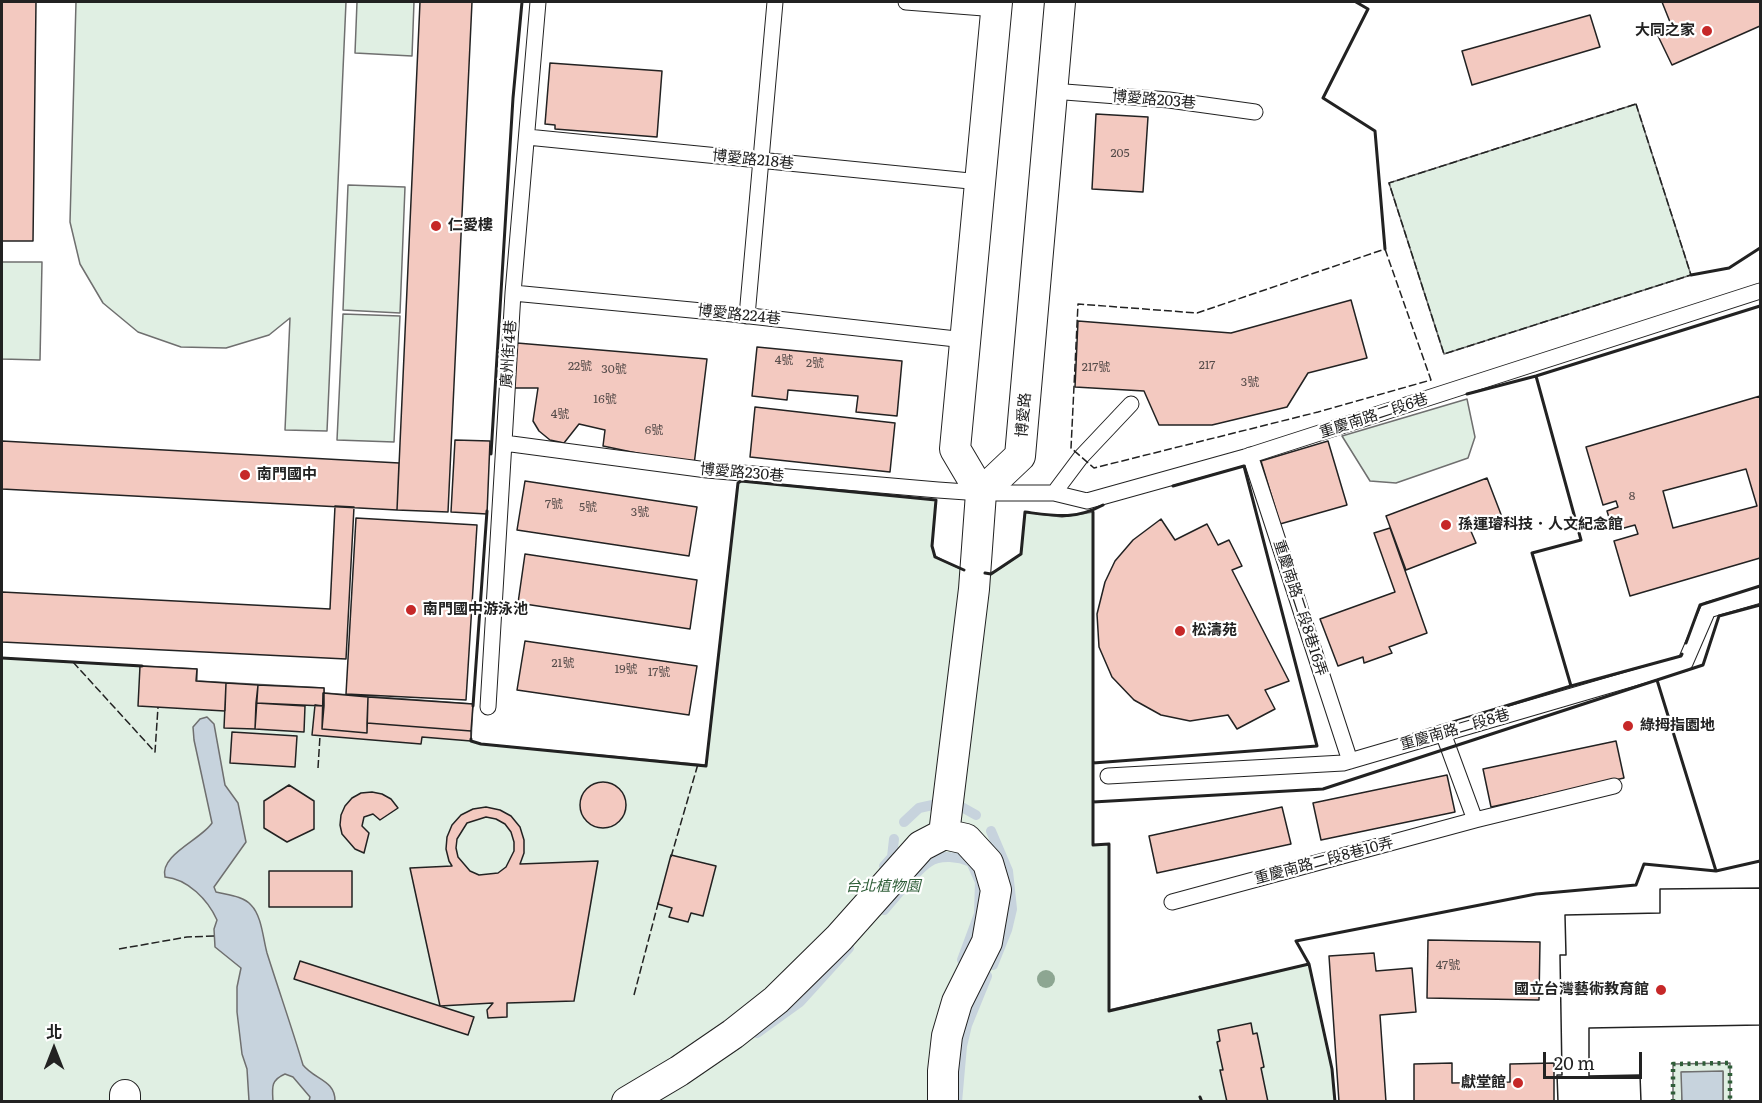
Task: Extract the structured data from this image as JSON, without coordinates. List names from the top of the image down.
{
  "streets": {
    "street": ["博愛路"],
    "lane": [
      "博愛路203巷",
      "博愛路218巷",
      "博愛路224巷",
      "廣州街4巷",
      "重慶南路二段6巷",
      "博愛路230巷",
      "重慶南路二段8巷16弄",
      "重慶南路二段8巷",
      "重慶南路二段8巷10弄"
    ]
  },
  "crossings": [
    ["博愛路203巷", "博愛路"],
    ["博愛路218巷", "廣州街4巷"],
    ["博愛路224巷", "廣州街4巷"],
    ["廣州街4巷", "博愛路230巷"],
    ["博愛路", "重慶南路二段6巷"],
    ["博愛路", "博愛路230巷"],
    ["重慶南路二段6巷", "博愛路230巷"],
    ["重慶南路二段6巷", "重慶南路二段8巷16弄"],
    ["重慶南路二段8巷16弄", "重慶南路二段8巷"]
  ],
  "parks": ["台北植物園"],
  "places": [
    "大同之家",
    "仁愛樓",
    "南門國中",
    "孫運璿科技．人文紀念館",
    "南門國中游泳池",
    "松濤苑",
    "綠拇指園地",
    "國立台灣藝術教育館",
    "獻堂館"
  ],
  "house_numbers": [
    "205",
    "4號",
    "2號",
    "217",
    "22號",
    "217號",
    "30號",
    "3號",
    "16號",
    "4號",
    "6號",
    "8",
    "7號",
    "5號",
    "3號",
    "21號",
    "19號",
    "17號",
    "47號"
  ],
  "scale_bar": "20 m",
  "north": "top"
}
